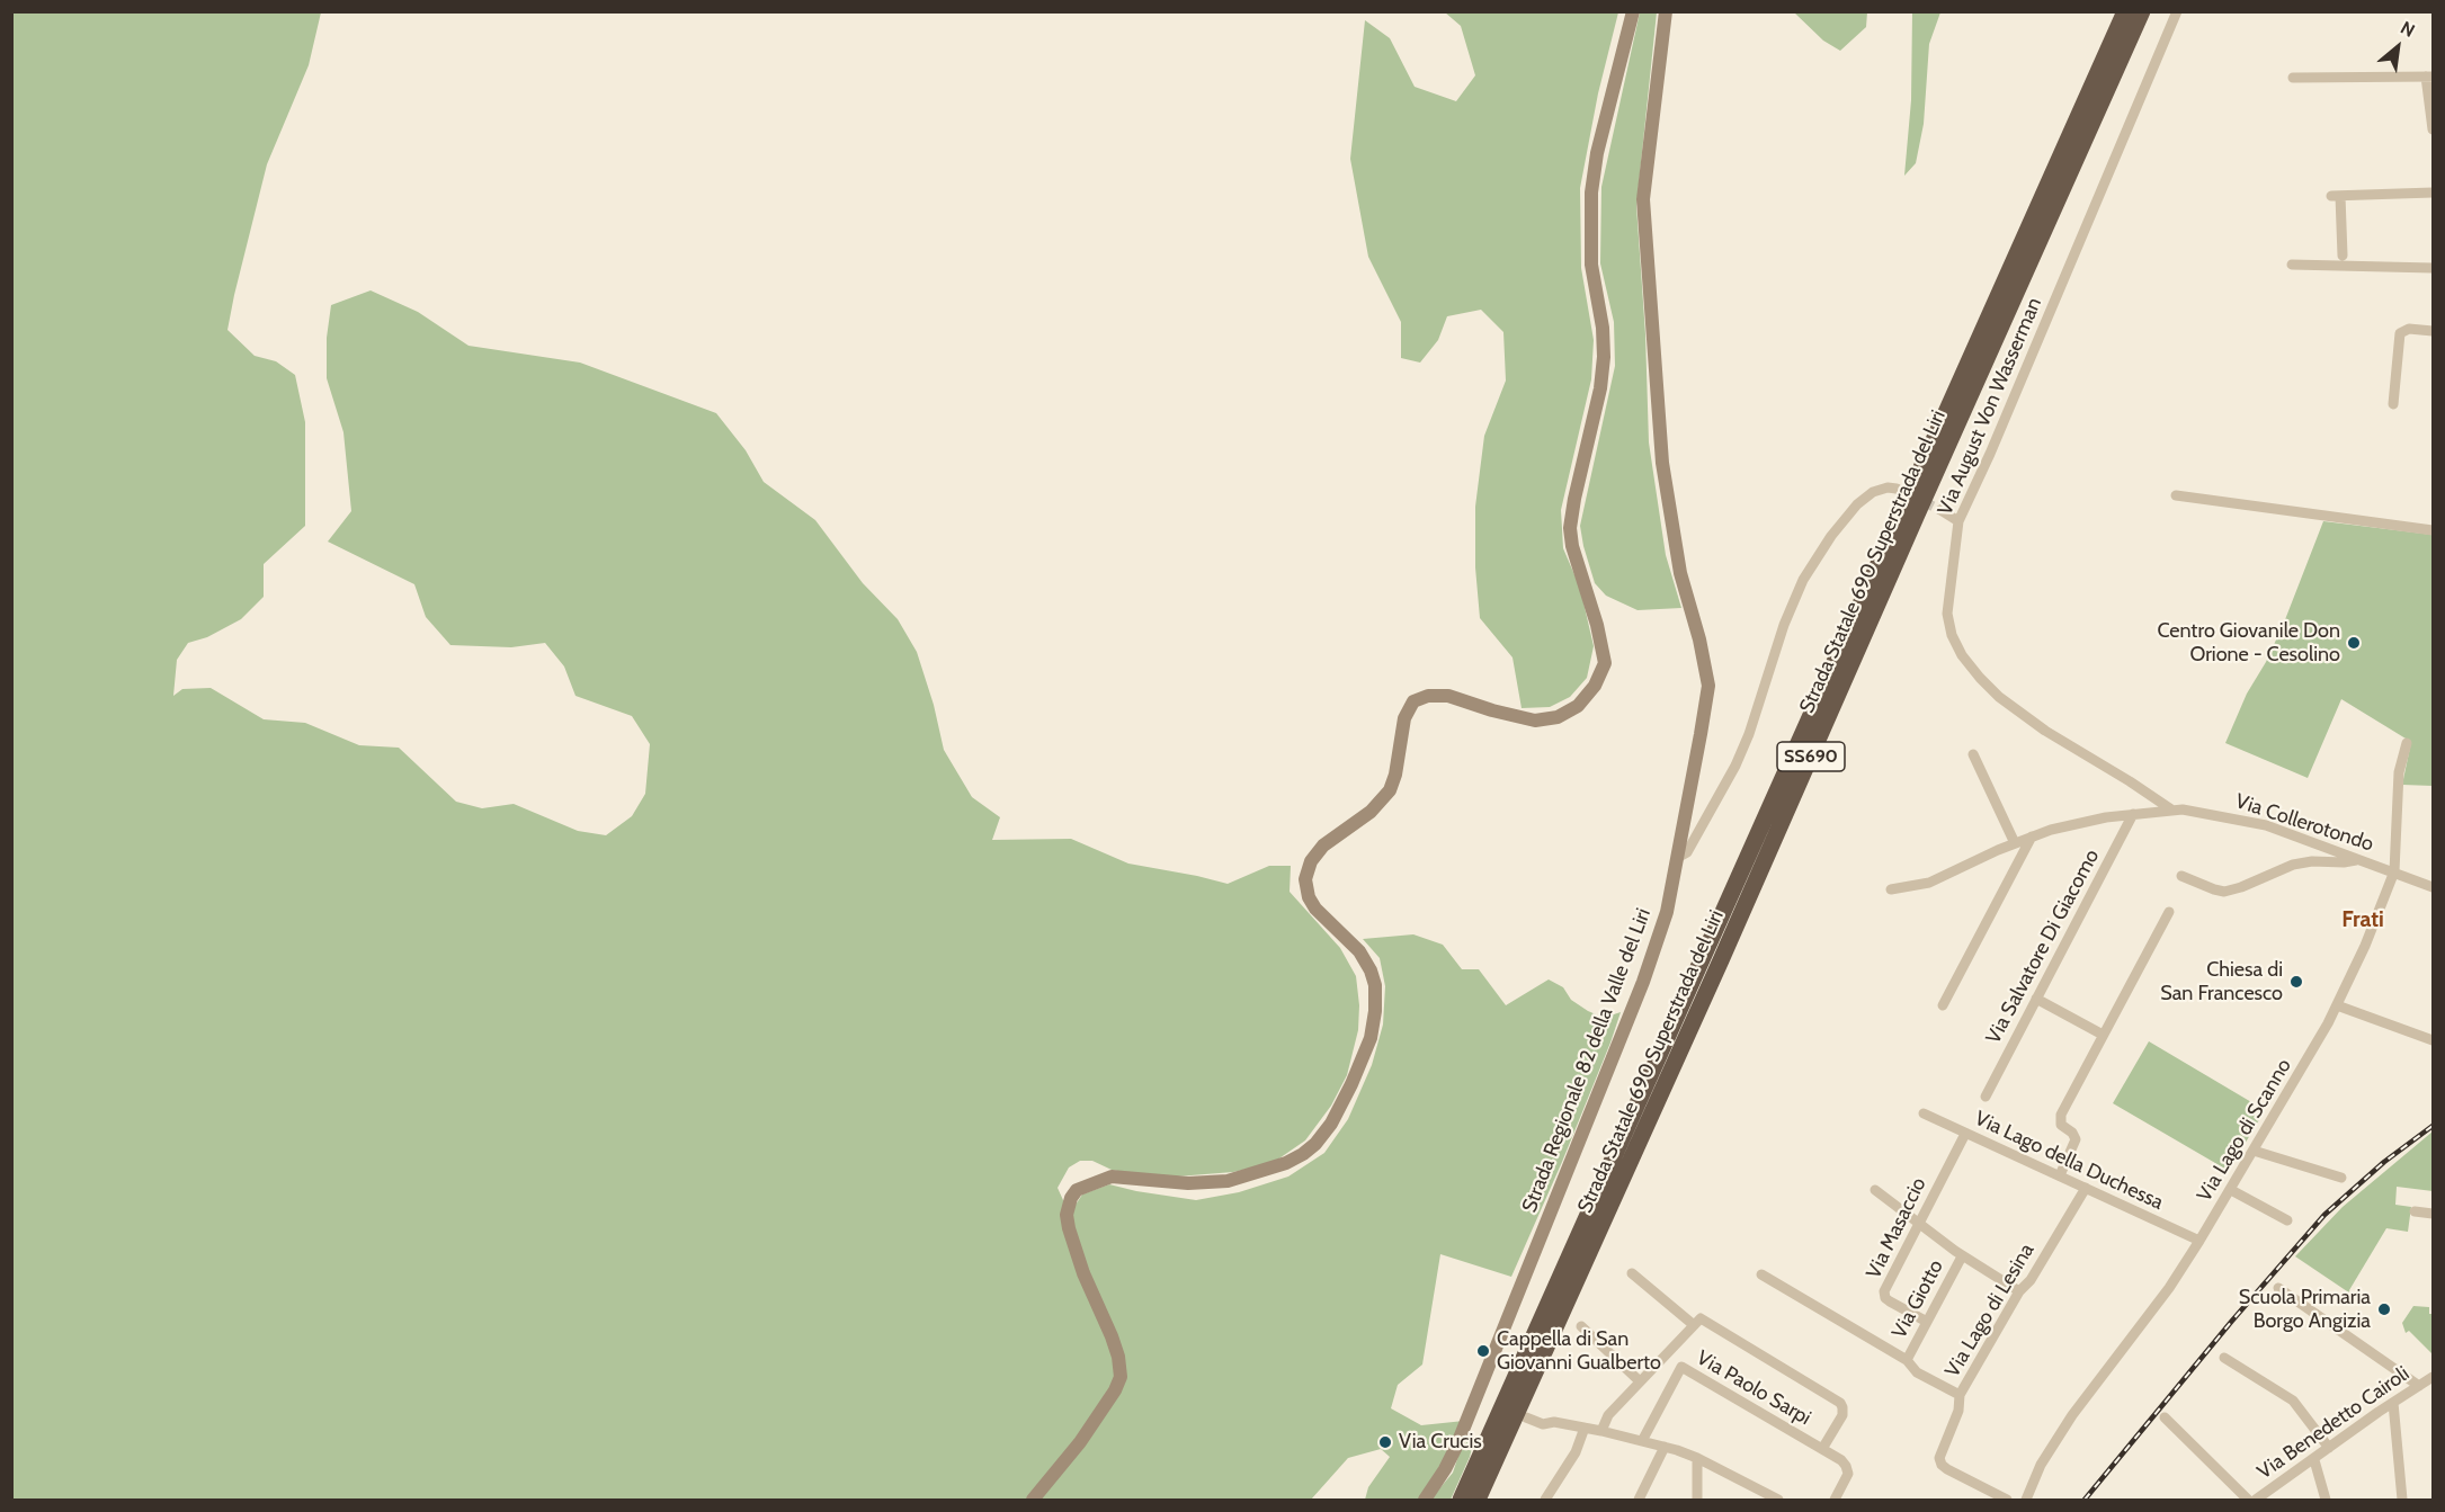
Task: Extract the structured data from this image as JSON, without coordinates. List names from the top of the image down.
{
  "streets": {
    "highway": ["Strada Statale 690 Superstrada del Liri", "SS690"],
    "main road": ["Strada Regionale 82 della Valle del Liri"],
    "street": [
      "Via August Von Wasserman",
      "Via Collerotondo",
      "Via Salvatore Di Giacomo",
      "Via Lago di Scanno",
      "Via Lago della Duchessa",
      "Via Masaccio",
      "Via Giotto",
      "Via Lago di Lesina",
      "Via Paolo Sarpi",
      "Via Benedetto Cairoli"
    ]
  },
  "crossings": [
    ["Via August Von Wasserman", "Via Collerotondo"],
    ["Via Collerotondo", "Via Salvatore Di Giacomo"],
    ["Via Collerotondo", "Via Lago di Scanno"],
    ["Via Lago di Scanno", "Via Lago della Duchessa"],
    ["Via Lago della Duchessa", "Via Masaccio"],
    ["Via Lago della Duchessa", "Via Lago di Lesina"],
    ["Via Masaccio", "Via Giotto"]
  ],
  "districts": ["Frati"],
  "places": [
    "Centro Giovanile Don Orione - Cesolino",
    "Chiesa di San Francesco",
    "Scuola Primaria Borgo Angizia",
    "Cappella di San Giovanni Gualberto",
    "Via Crucis"
  ],
  "north": "top right"
}
